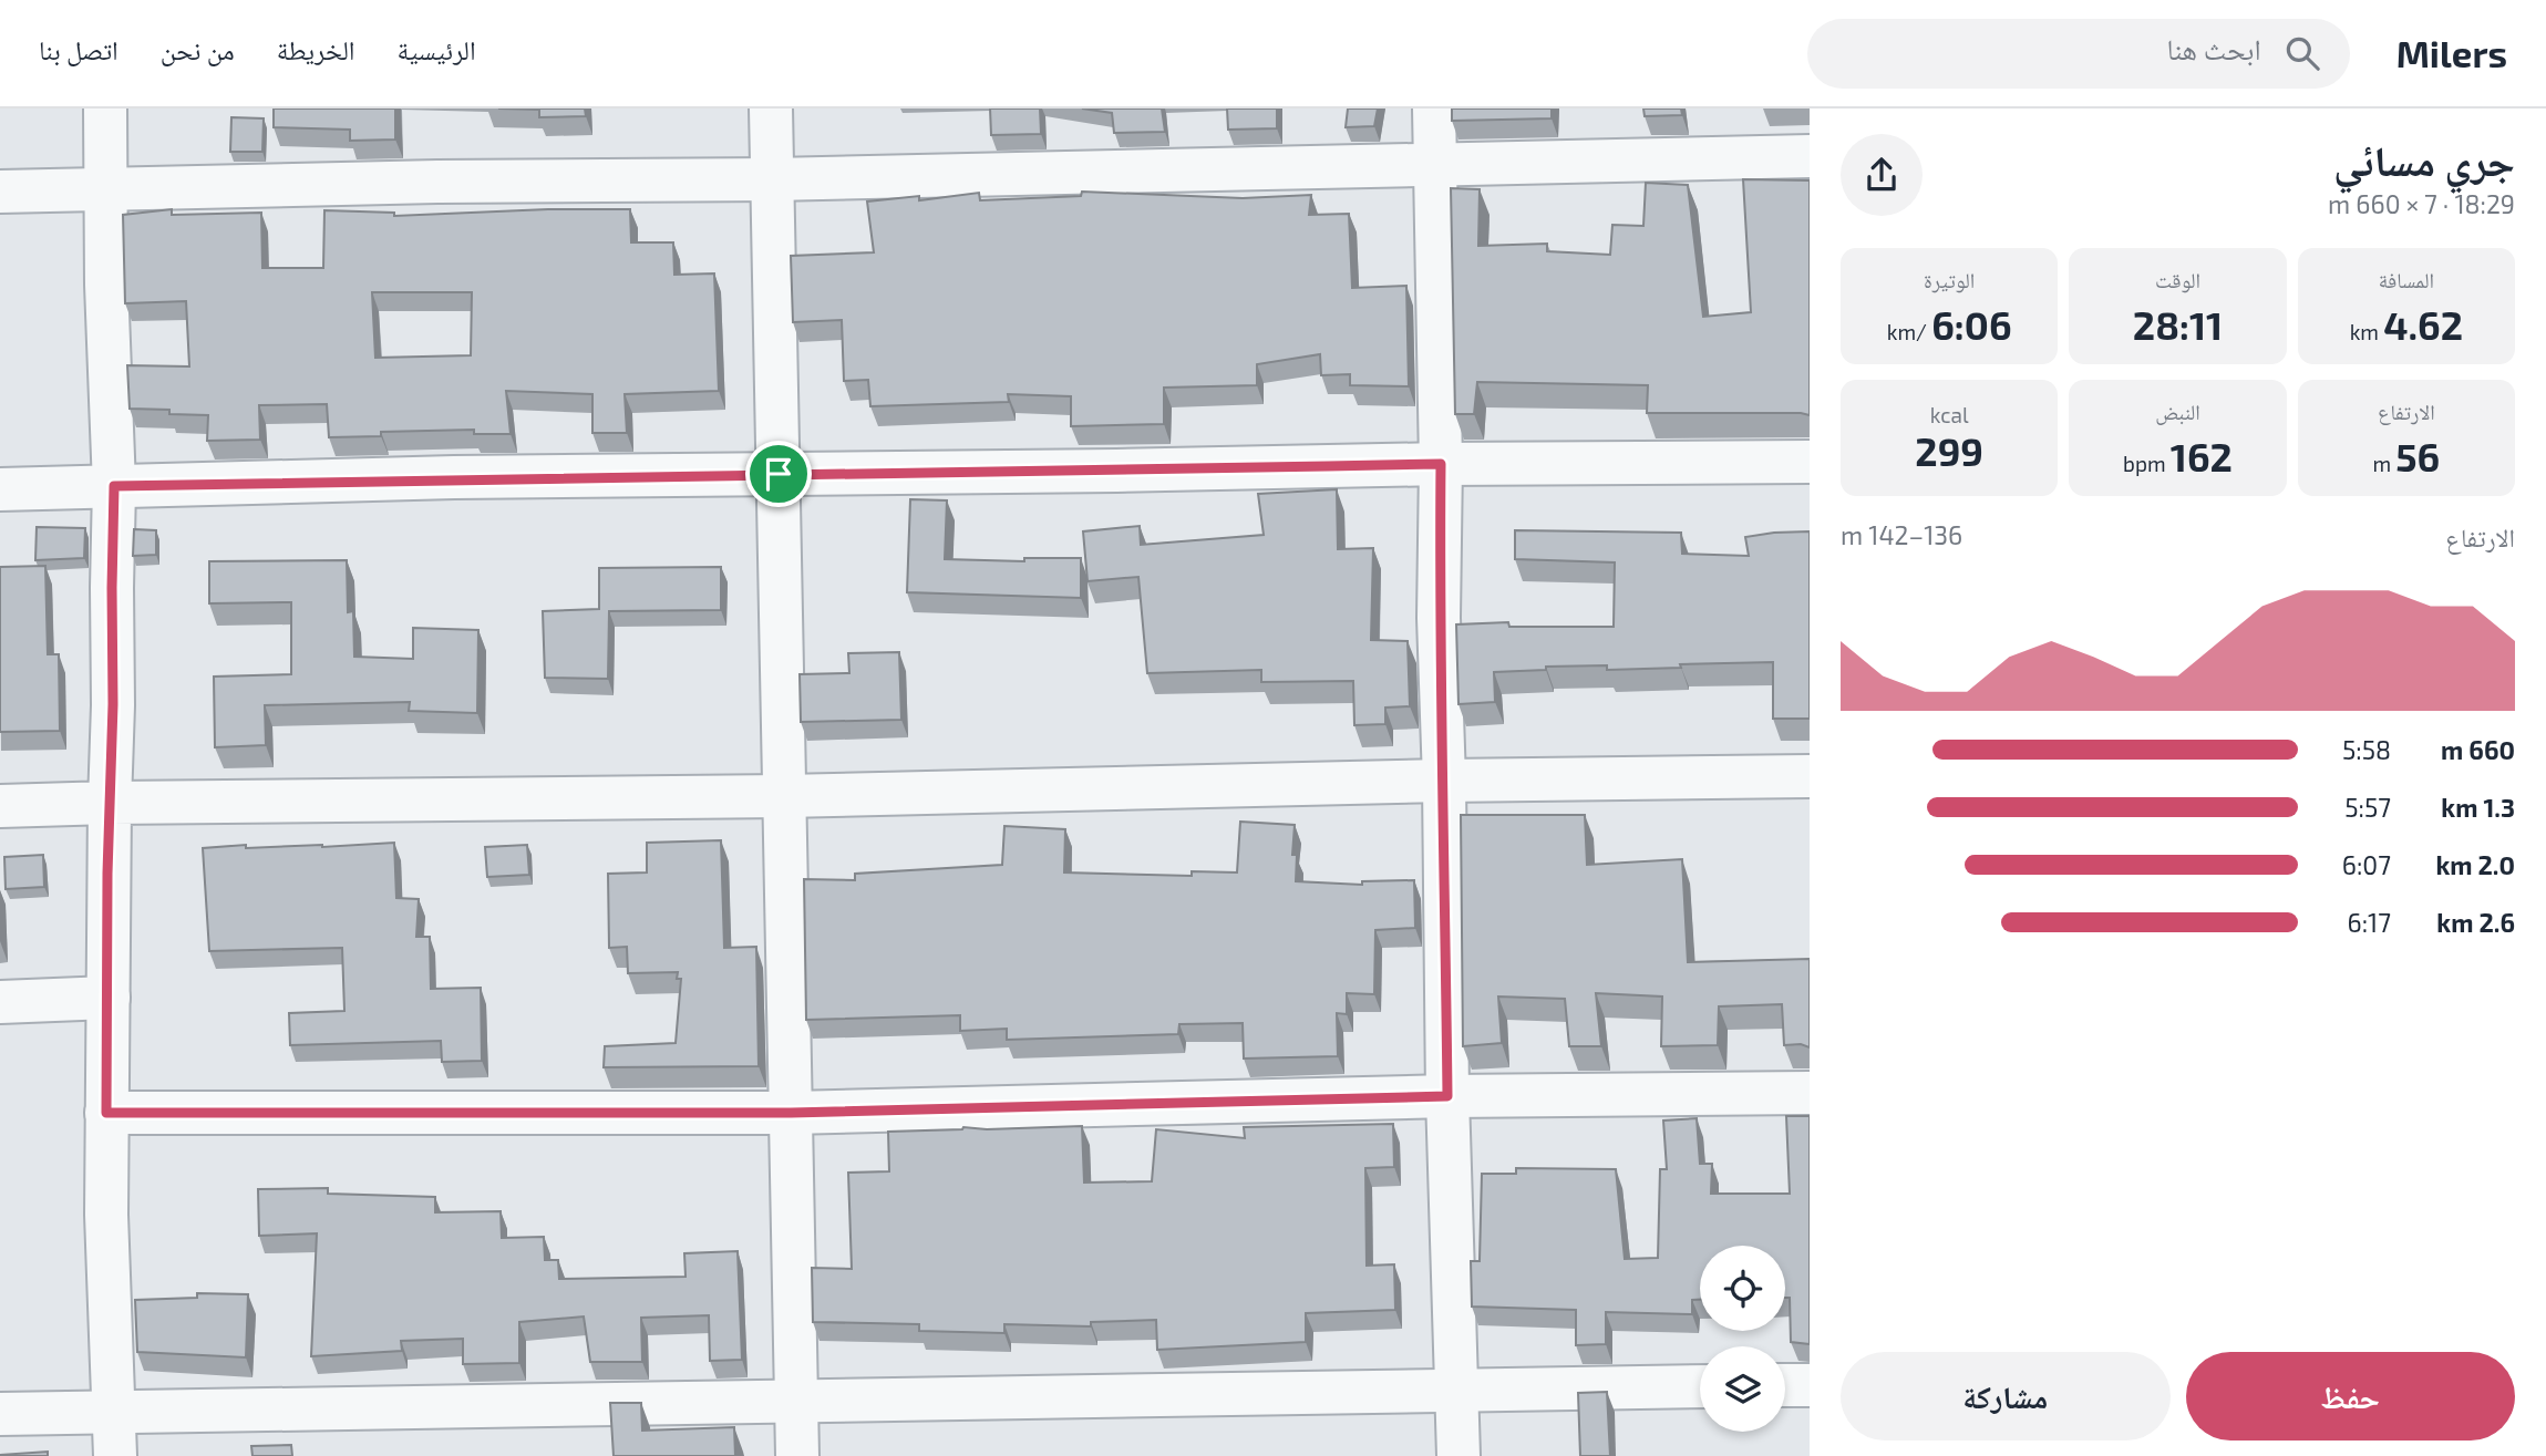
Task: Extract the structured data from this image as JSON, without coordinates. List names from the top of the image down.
{
  "page": {
    "header": "Milers",
    "search": "ابحث هنا",
    "nav": [
      "الرئيسية",
      "الخريطة",
      "من نحن",
      "اتصل بنا"
    ],
    "heading": ["جري مسائي", "18:29 · 7 × 660 m"],
    "stats": [
      ["المسافة", "4.62 km"],
      ["الوقت", "28:11"],
      ["الوتيرة", "6:06 /km"],
      ["الارتفاع", "56 m"],
      ["النبض", "162 bpm"],
      ["kcal", "299"]
    ],
    "chart": ["الارتفاع", "136–142 m"],
    "list": [
      {
        "name": "660 m",
        "note": "5:58"
      },
      {
        "name": "1.3 km",
        "note": "5:57"
      },
      {
        "name": "2.0 km",
        "note": "6:07"
      },
      {
        "name": "2.6 km",
        "note": "6:17"
      }
    ],
    "buttons": ["حفظ", "مشاركة"]
  }
}
